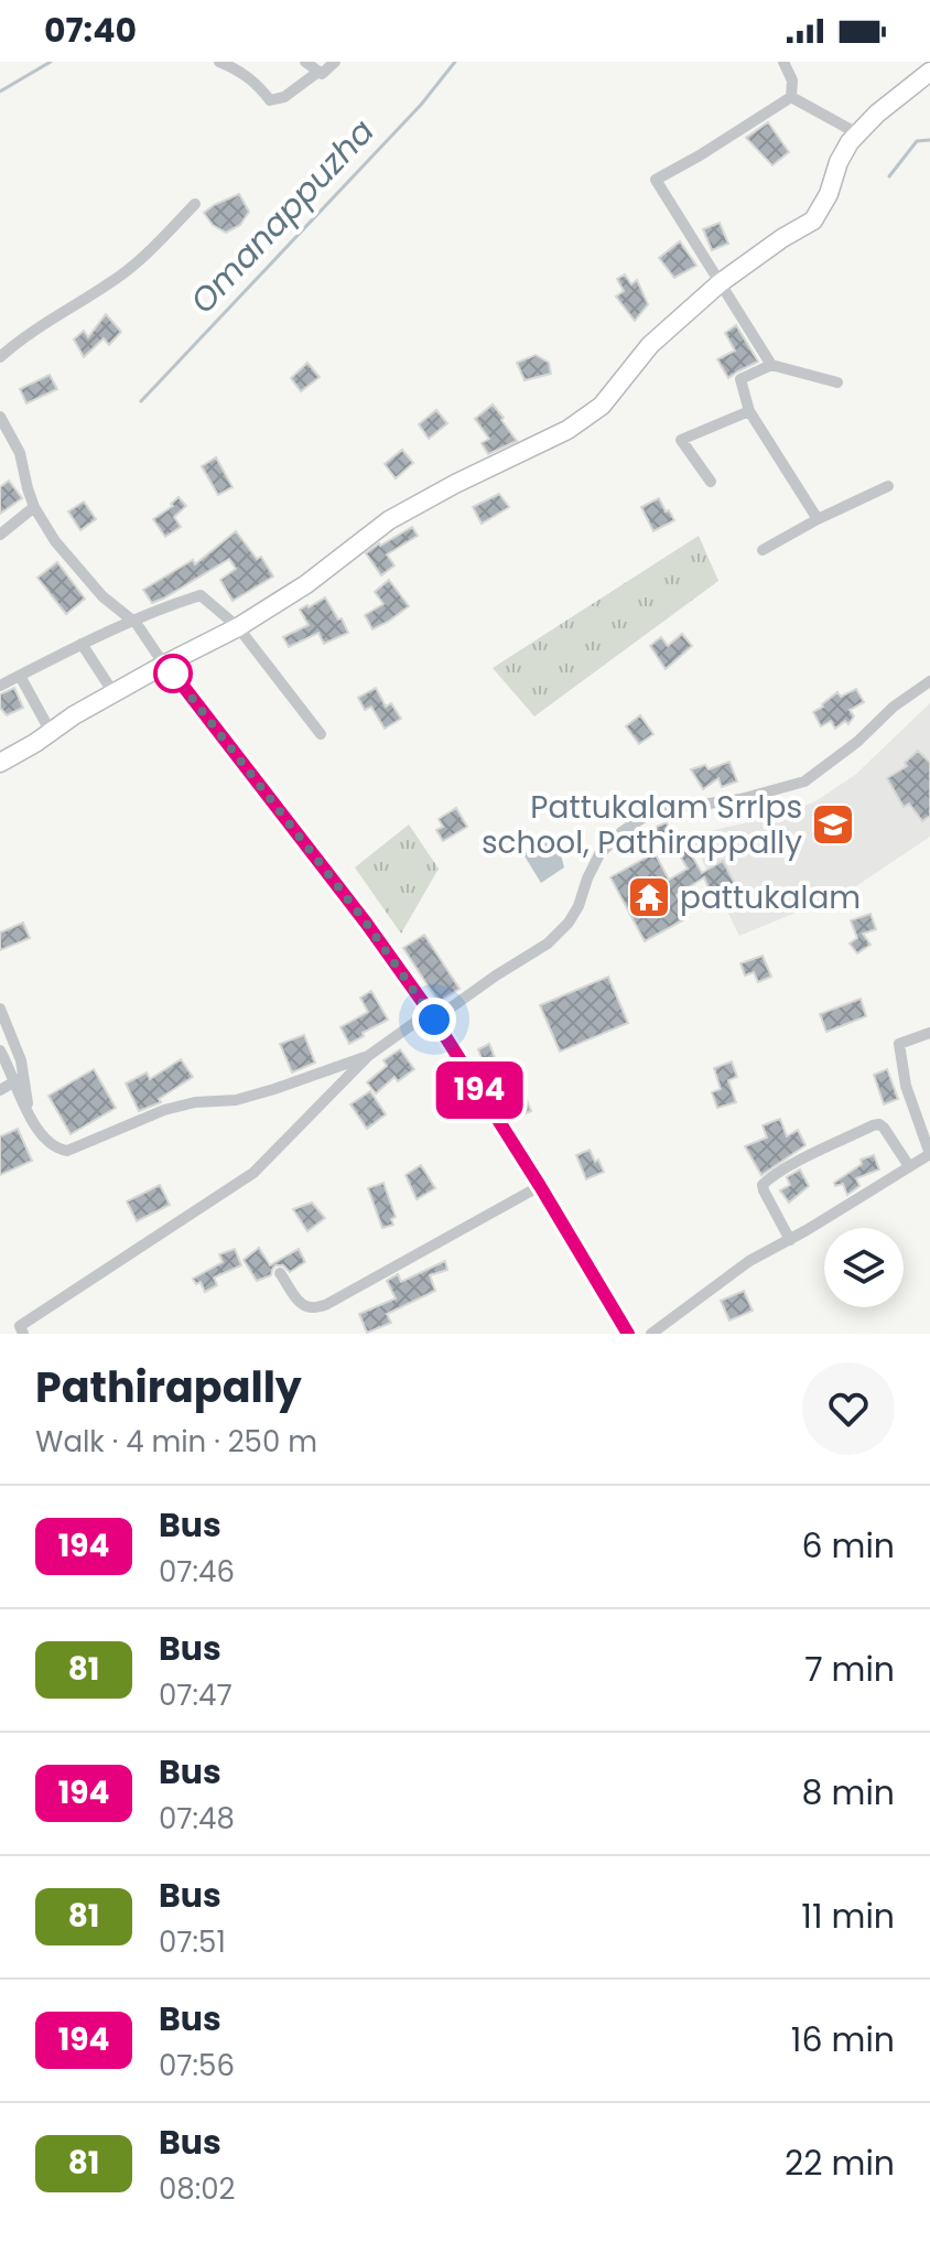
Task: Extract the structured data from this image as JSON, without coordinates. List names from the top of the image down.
{
  "water": ["Omanappuzha"],
  "places": {
    "school or university": ["Pattukalam Srrlps school, Pathirappally"],
    "temple": ["pattukalam"]
  },
  "lines": ["bus line 194"],
  "page": {
    "status": "07:40",
    "on_map": "194",
    "heading": ["Pathirapally", "Walk · 4 min · 250 m"],
    "list": [
      {
        "mark": "194",
        "name": "Bus",
        "note": "07:46",
        "value": "6 min"
      },
      {
        "mark": "81",
        "name": "Bus",
        "note": "07:47",
        "value": "7 min"
      },
      {
        "mark": "194",
        "name": "Bus",
        "note": "07:48",
        "value": "8 min"
      },
      {
        "mark": "81",
        "name": "Bus",
        "note": "07:51",
        "value": "11 min"
      },
      {
        "mark": "194",
        "name": "Bus",
        "note": "07:56",
        "value": "16 min"
      },
      {
        "mark": "81",
        "name": "Bus",
        "note": "08:02",
        "value": "22 min"
      }
    ]
  }
}
